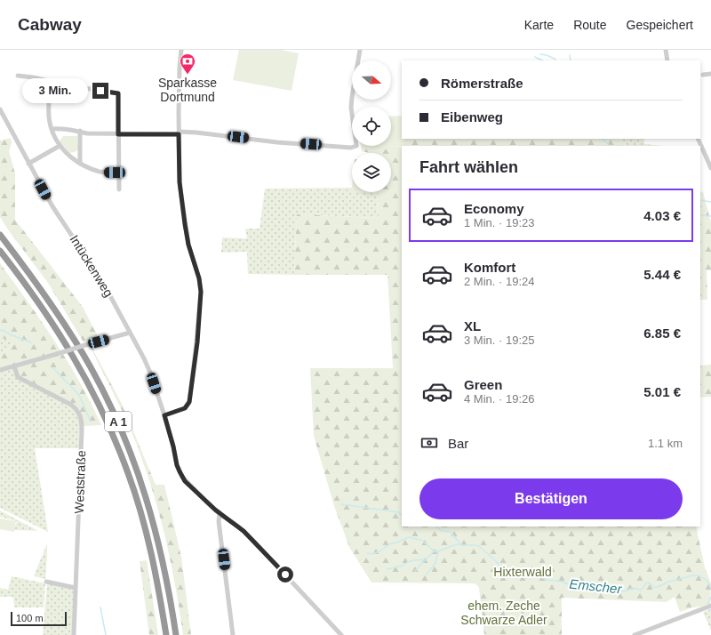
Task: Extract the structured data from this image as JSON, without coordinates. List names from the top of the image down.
{
  "streets": {
    "highway": ["A 1"],
    "street": ["Intückenweg", "Weststraße"]
  },
  "water": ["Emscher"],
  "parks": ["Hixterwald", "ehem. Zeche Schwarze Adler"],
  "places": {
    "bank": ["Sparkasse Dortmund"]
  },
  "scale_bar": "100 m",
  "north": "right",
  "page": {
    "header": "Cabway",
    "nav": ["Karte", "Route", "Gespeichert"],
    "banner": ["Römerstraße", "Eibenweg"],
    "bubble": "3 Min.",
    "heading": "Fahrt wählen",
    "list": [
      {
        "name": "Economy",
        "note": "1 Min. · 19:23",
        "value": "4.03 €"
      },
      {
        "name": "Komfort",
        "note": "2 Min. · 19:24",
        "value": "5.44 €"
      },
      {
        "name": "XL",
        "note": "3 Min. · 19:25",
        "value": "6.85 €"
      },
      {
        "name": "Green",
        "note": "4 Min. · 19:26",
        "value": "5.01 €"
      }
    ],
    "pay": ["Bar", "1.1 km"],
    "buttons": "Bestätigen",
    "scale": "100 m"
  }
}
